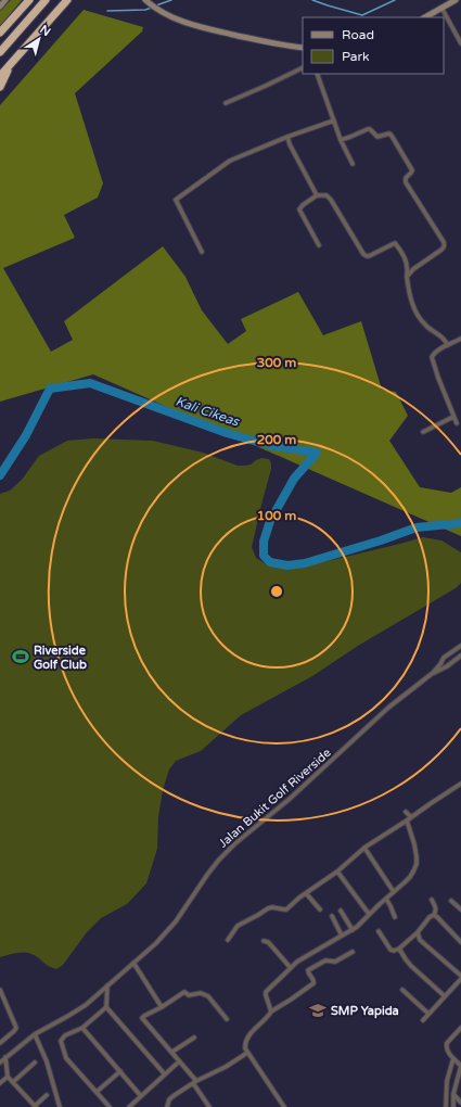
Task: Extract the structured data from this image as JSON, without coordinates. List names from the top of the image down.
{
  "streets": {
    "street": ["Jalan Bukit Golf Riverside"]
  },
  "water": ["Kali Cikeas"],
  "places": {
    "sports": ["Riverside Golf Club"],
    "school or university": ["SMP Yapida"]
  },
  "legend": ["Road", "Park"],
  "north": "top right",
  "rings": ["300 m", "200 m", "100 m"]
}
